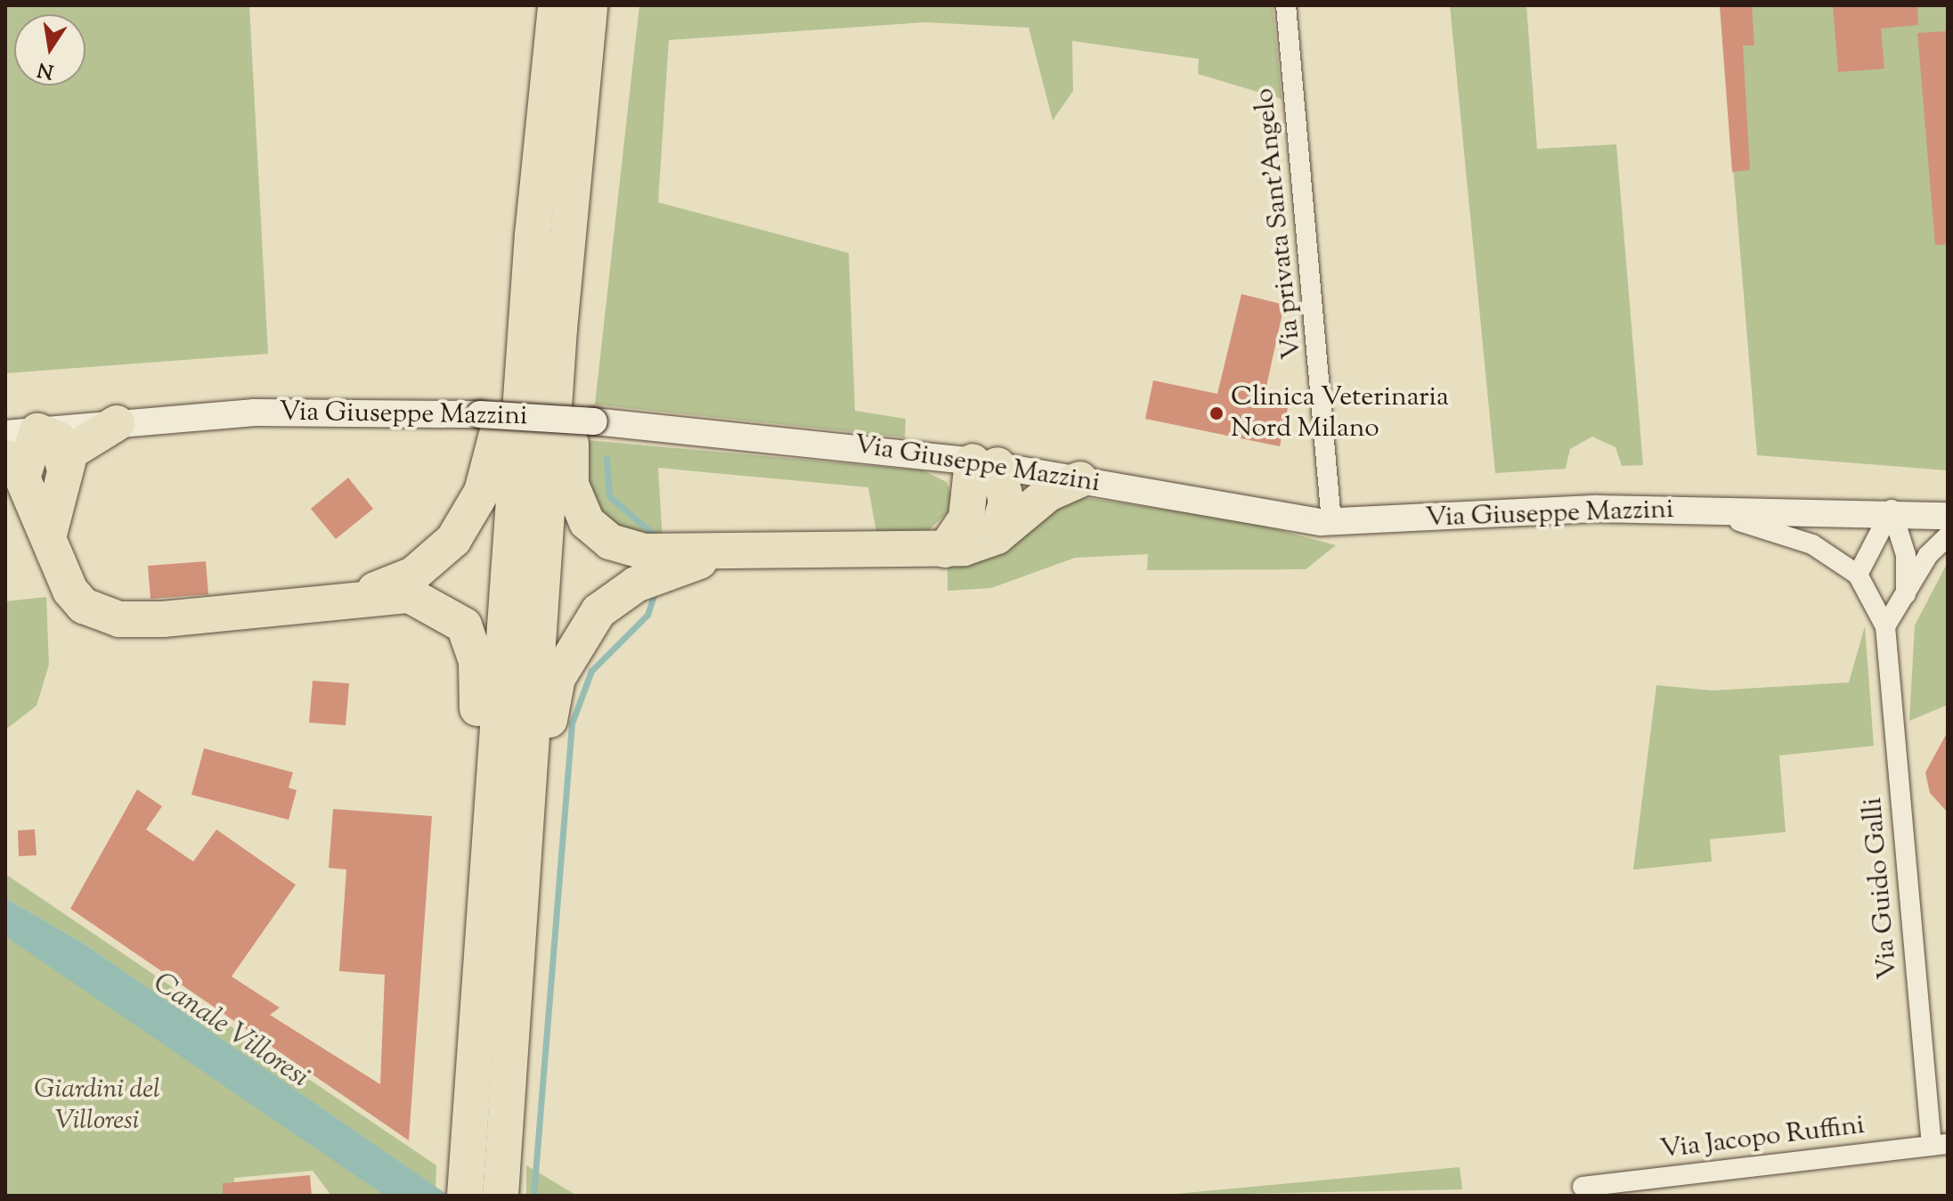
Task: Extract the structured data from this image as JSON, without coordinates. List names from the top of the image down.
{
  "streets": {
    "street": [
      "Via privata Sant'Angelo",
      "Via Giuseppe Mazzini",
      "Via Guido Galli",
      "Via Jacopo Ruffini"
    ]
  },
  "crossings": [
    ["Via privata Sant'Angelo", "Via Giuseppe Mazzini"],
    ["Via Giuseppe Mazzini", "Via Guido Galli"],
    ["Via Guido Galli", "Via Jacopo Ruffini"]
  ],
  "water": ["Canale Villoresi"],
  "parks": ["Giardini del Villoresi"],
  "places": ["Clinica Veterinaria Nord Milano"],
  "north": "bottom"
}
